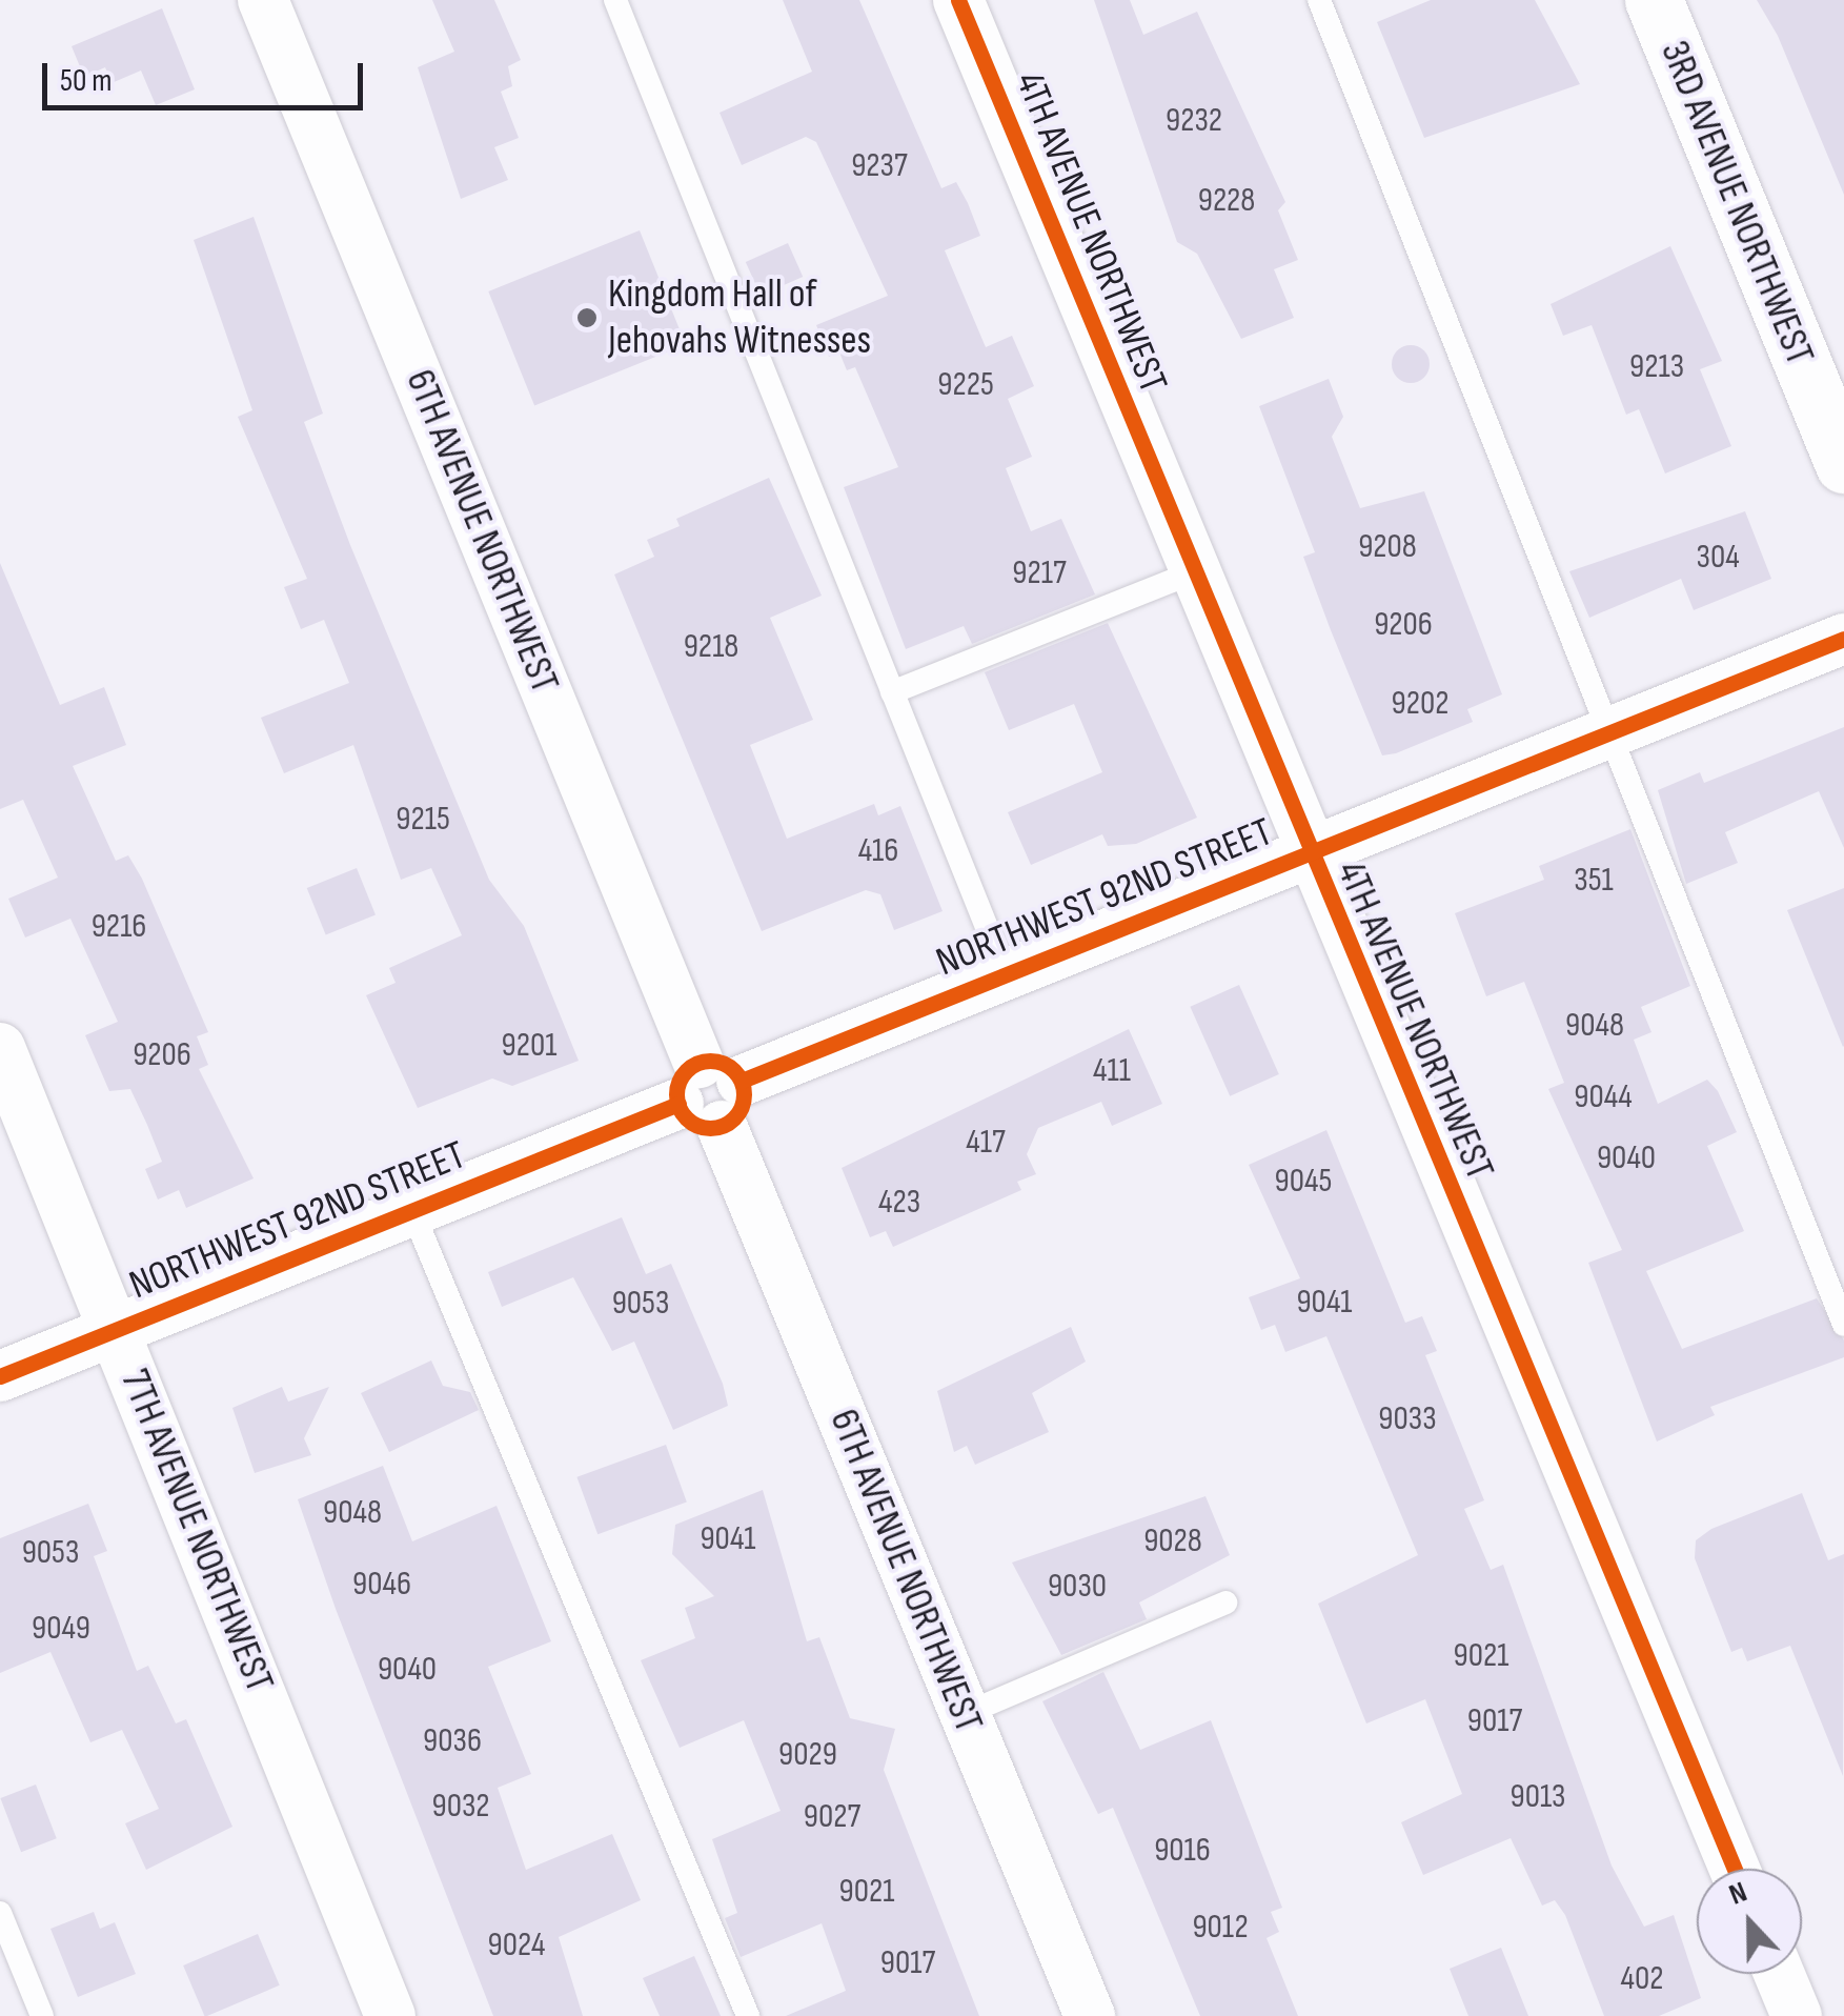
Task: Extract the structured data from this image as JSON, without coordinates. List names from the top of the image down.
{
  "streets": {
    "street": [
      "3RD AVENUE NORTHWEST",
      "4TH AVENUE NORTHWEST",
      "6TH AVENUE NORTHWEST",
      "NORTHWEST 92ND STREET",
      "7TH AVENUE NORTHWEST"
    ]
  },
  "crossings": [
    ["4TH AVENUE NORTHWEST", "NORTHWEST 92ND STREET"],
    ["6TH AVENUE NORTHWEST", "NORTHWEST 92ND STREET"],
    ["NORTHWEST 92ND STREET", "7TH AVENUE NORTHWEST"]
  ],
  "places": ["Kingdom Hall of Jehovahs Witnesses"],
  "house_numbers": [
    "9232",
    "9237",
    "9228",
    "9213",
    "9225",
    "9208",
    "304",
    "9217",
    "9206",
    "9218",
    "9202",
    "9215",
    "416",
    "351",
    "9216",
    "9048",
    "9201",
    "9206",
    "411",
    "9044",
    "417",
    "9040",
    "9045",
    "423",
    "9041",
    "9053",
    "9033",
    "9048",
    "9041",
    "9028",
    "9053",
    "9046",
    "9030",
    "9049",
    "9021",
    "9040",
    "9017",
    "9036",
    "9029",
    "9013",
    "9032",
    "9027",
    "9016",
    "9021",
    "9012",
    "9024",
    "9017",
    "402"
  ],
  "scale_bar": "50 m",
  "north": "top"
}
